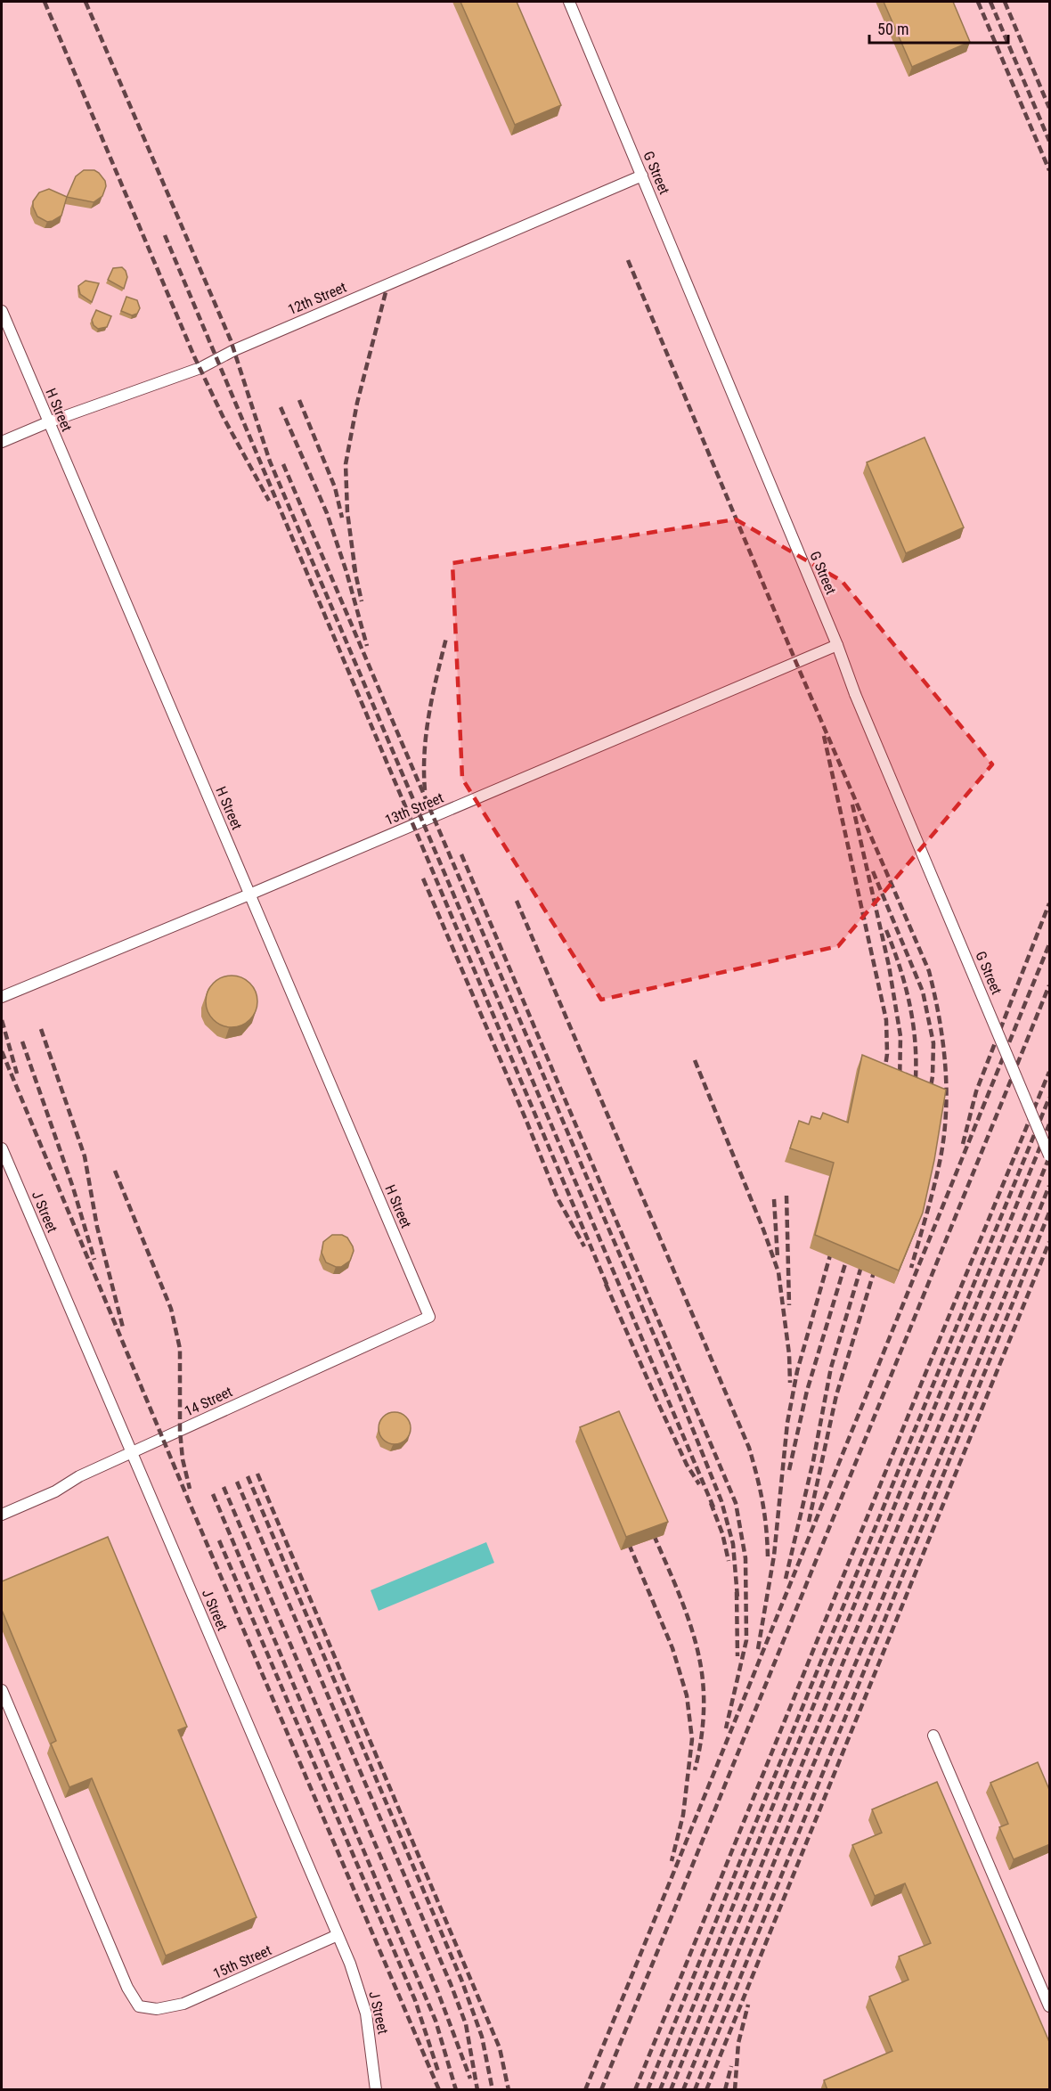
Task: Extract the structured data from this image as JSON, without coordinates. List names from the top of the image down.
{
  "streets": {
    "lane": [
      "G Street",
      "12th Street",
      "H Street",
      "13th Street",
      "J Street",
      "14 Street",
      "15th Street"
    ]
  },
  "crossings": [
    ["G Street", "12th Street"],
    ["G Street", "13th Street"],
    ["12th Street", "H Street"],
    ["H Street", "13th Street"],
    ["H Street", "14 Street"],
    ["J Street", "14 Street"],
    ["J Street", "15th Street"]
  ],
  "scale_bar": "50 m"
}
